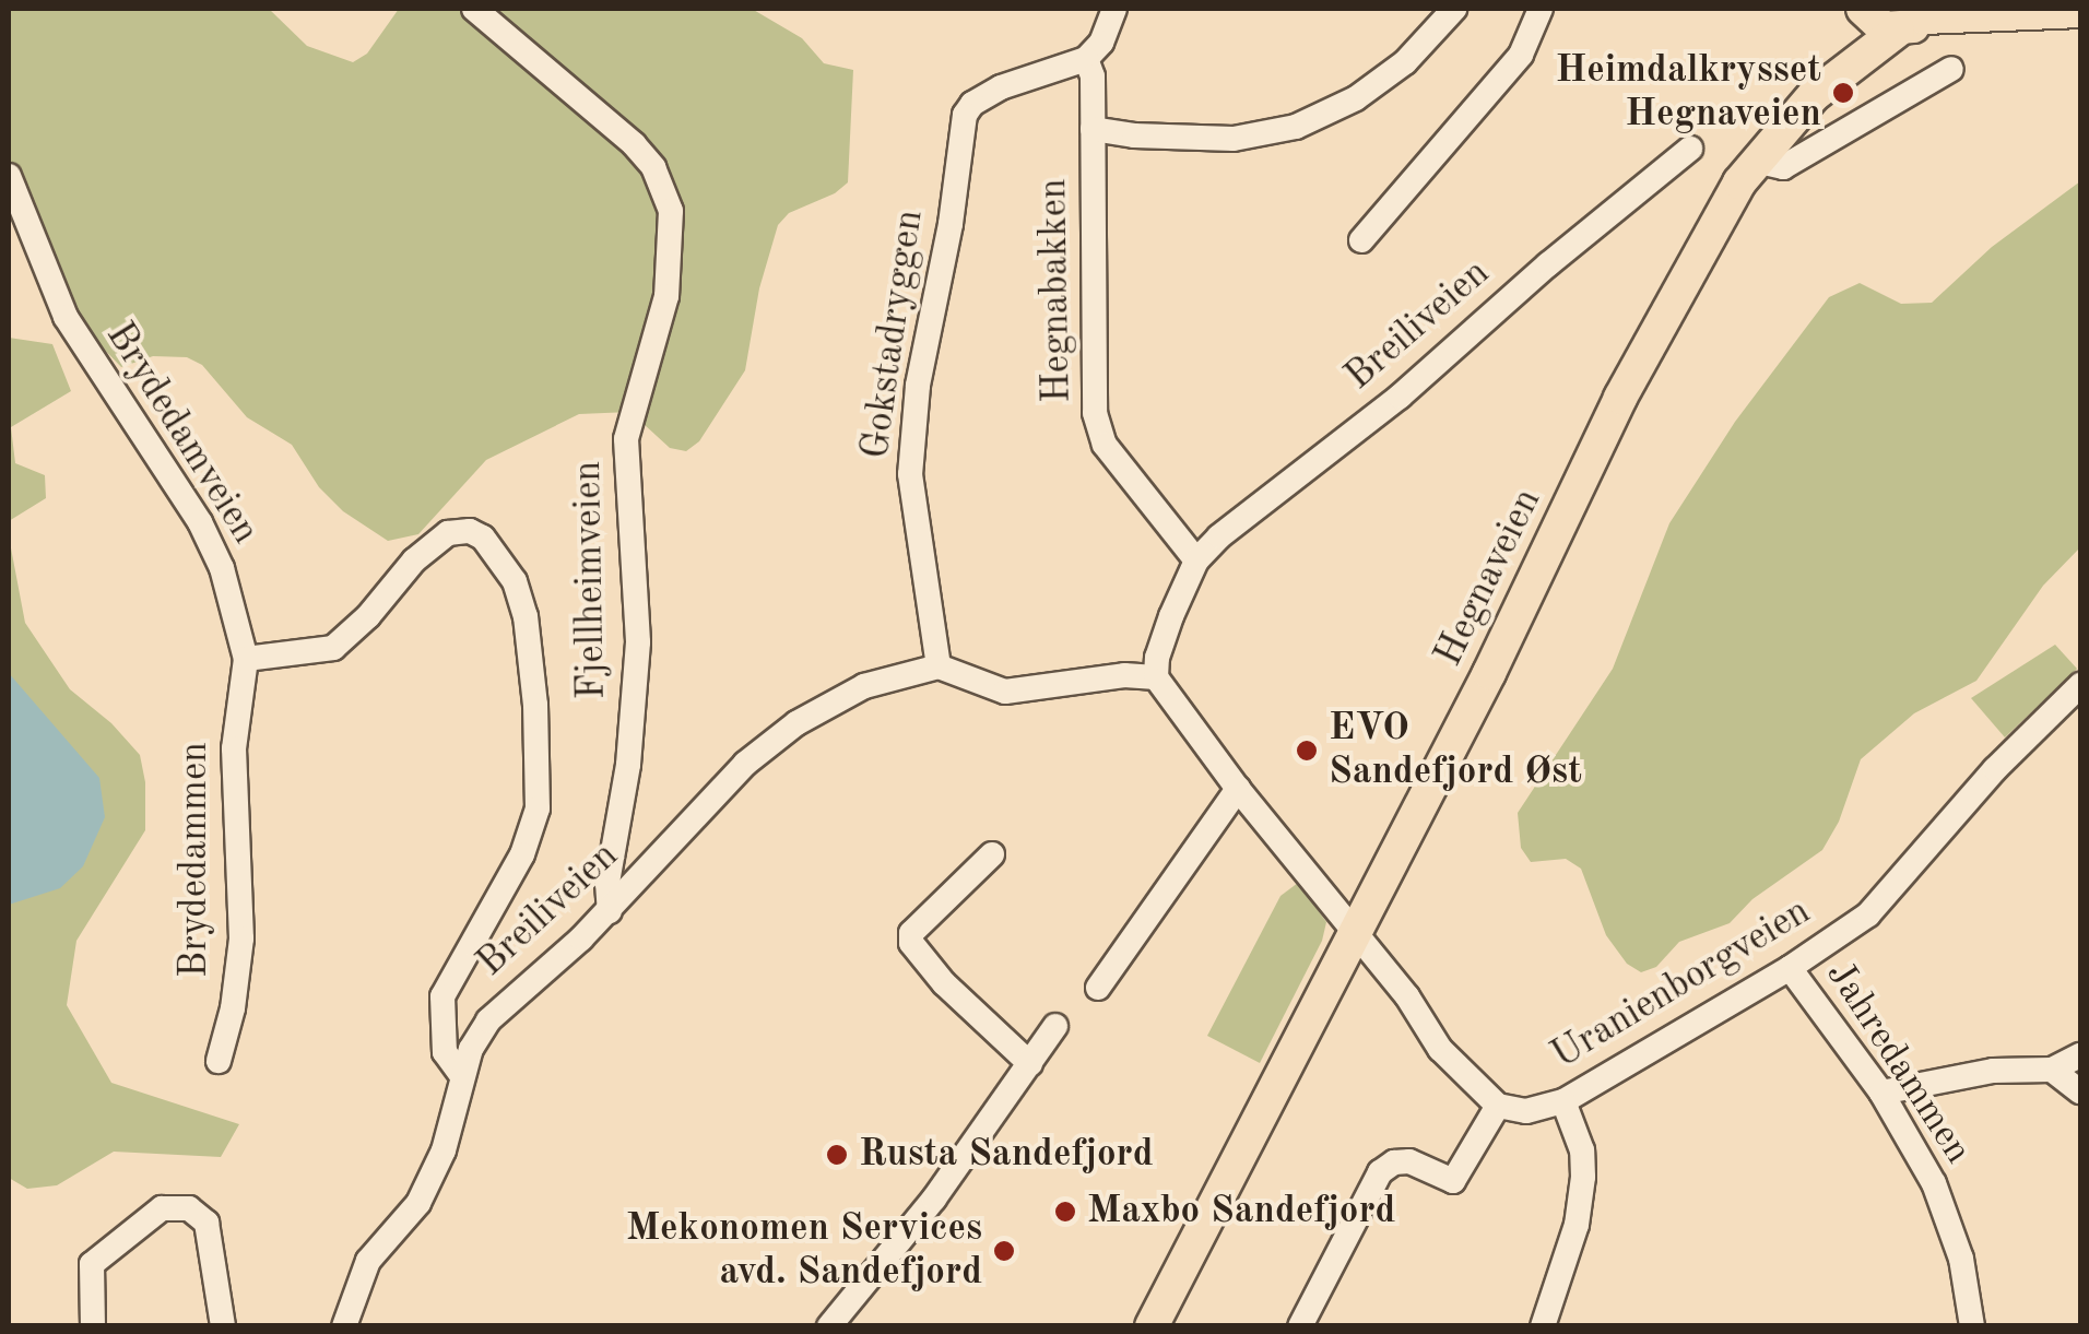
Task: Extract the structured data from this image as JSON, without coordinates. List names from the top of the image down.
{
  "streets": {
    "main road": ["Hegnaveien"],
    "street": [
      "Hegnabakken",
      "Breiliveien",
      "Gokstadryggen",
      "Brydedamveien",
      "Fjellheimveien",
      "Brydedammen",
      "Uranienborgveien",
      "Jahredammen"
    ]
  },
  "crossings": [
    ["Hegnabakken", "Breiliveien"],
    ["Hegnabakken", "Gokstadryggen"],
    ["Breiliveien", "Gokstadryggen"],
    ["Breiliveien", "Fjellheimveien"],
    ["Brydedamveien", "Brydedammen"],
    ["Uranienborgveien", "Jahredammen"]
  ],
  "places": [
    "Heimdalkrysset Hegnaveien",
    "EVO Sandefjord Øst",
    "Rusta Sandefjord",
    "Maxbo Sandefjord",
    "Mekonomen Services avd. Sandefjord"
  ]
}
